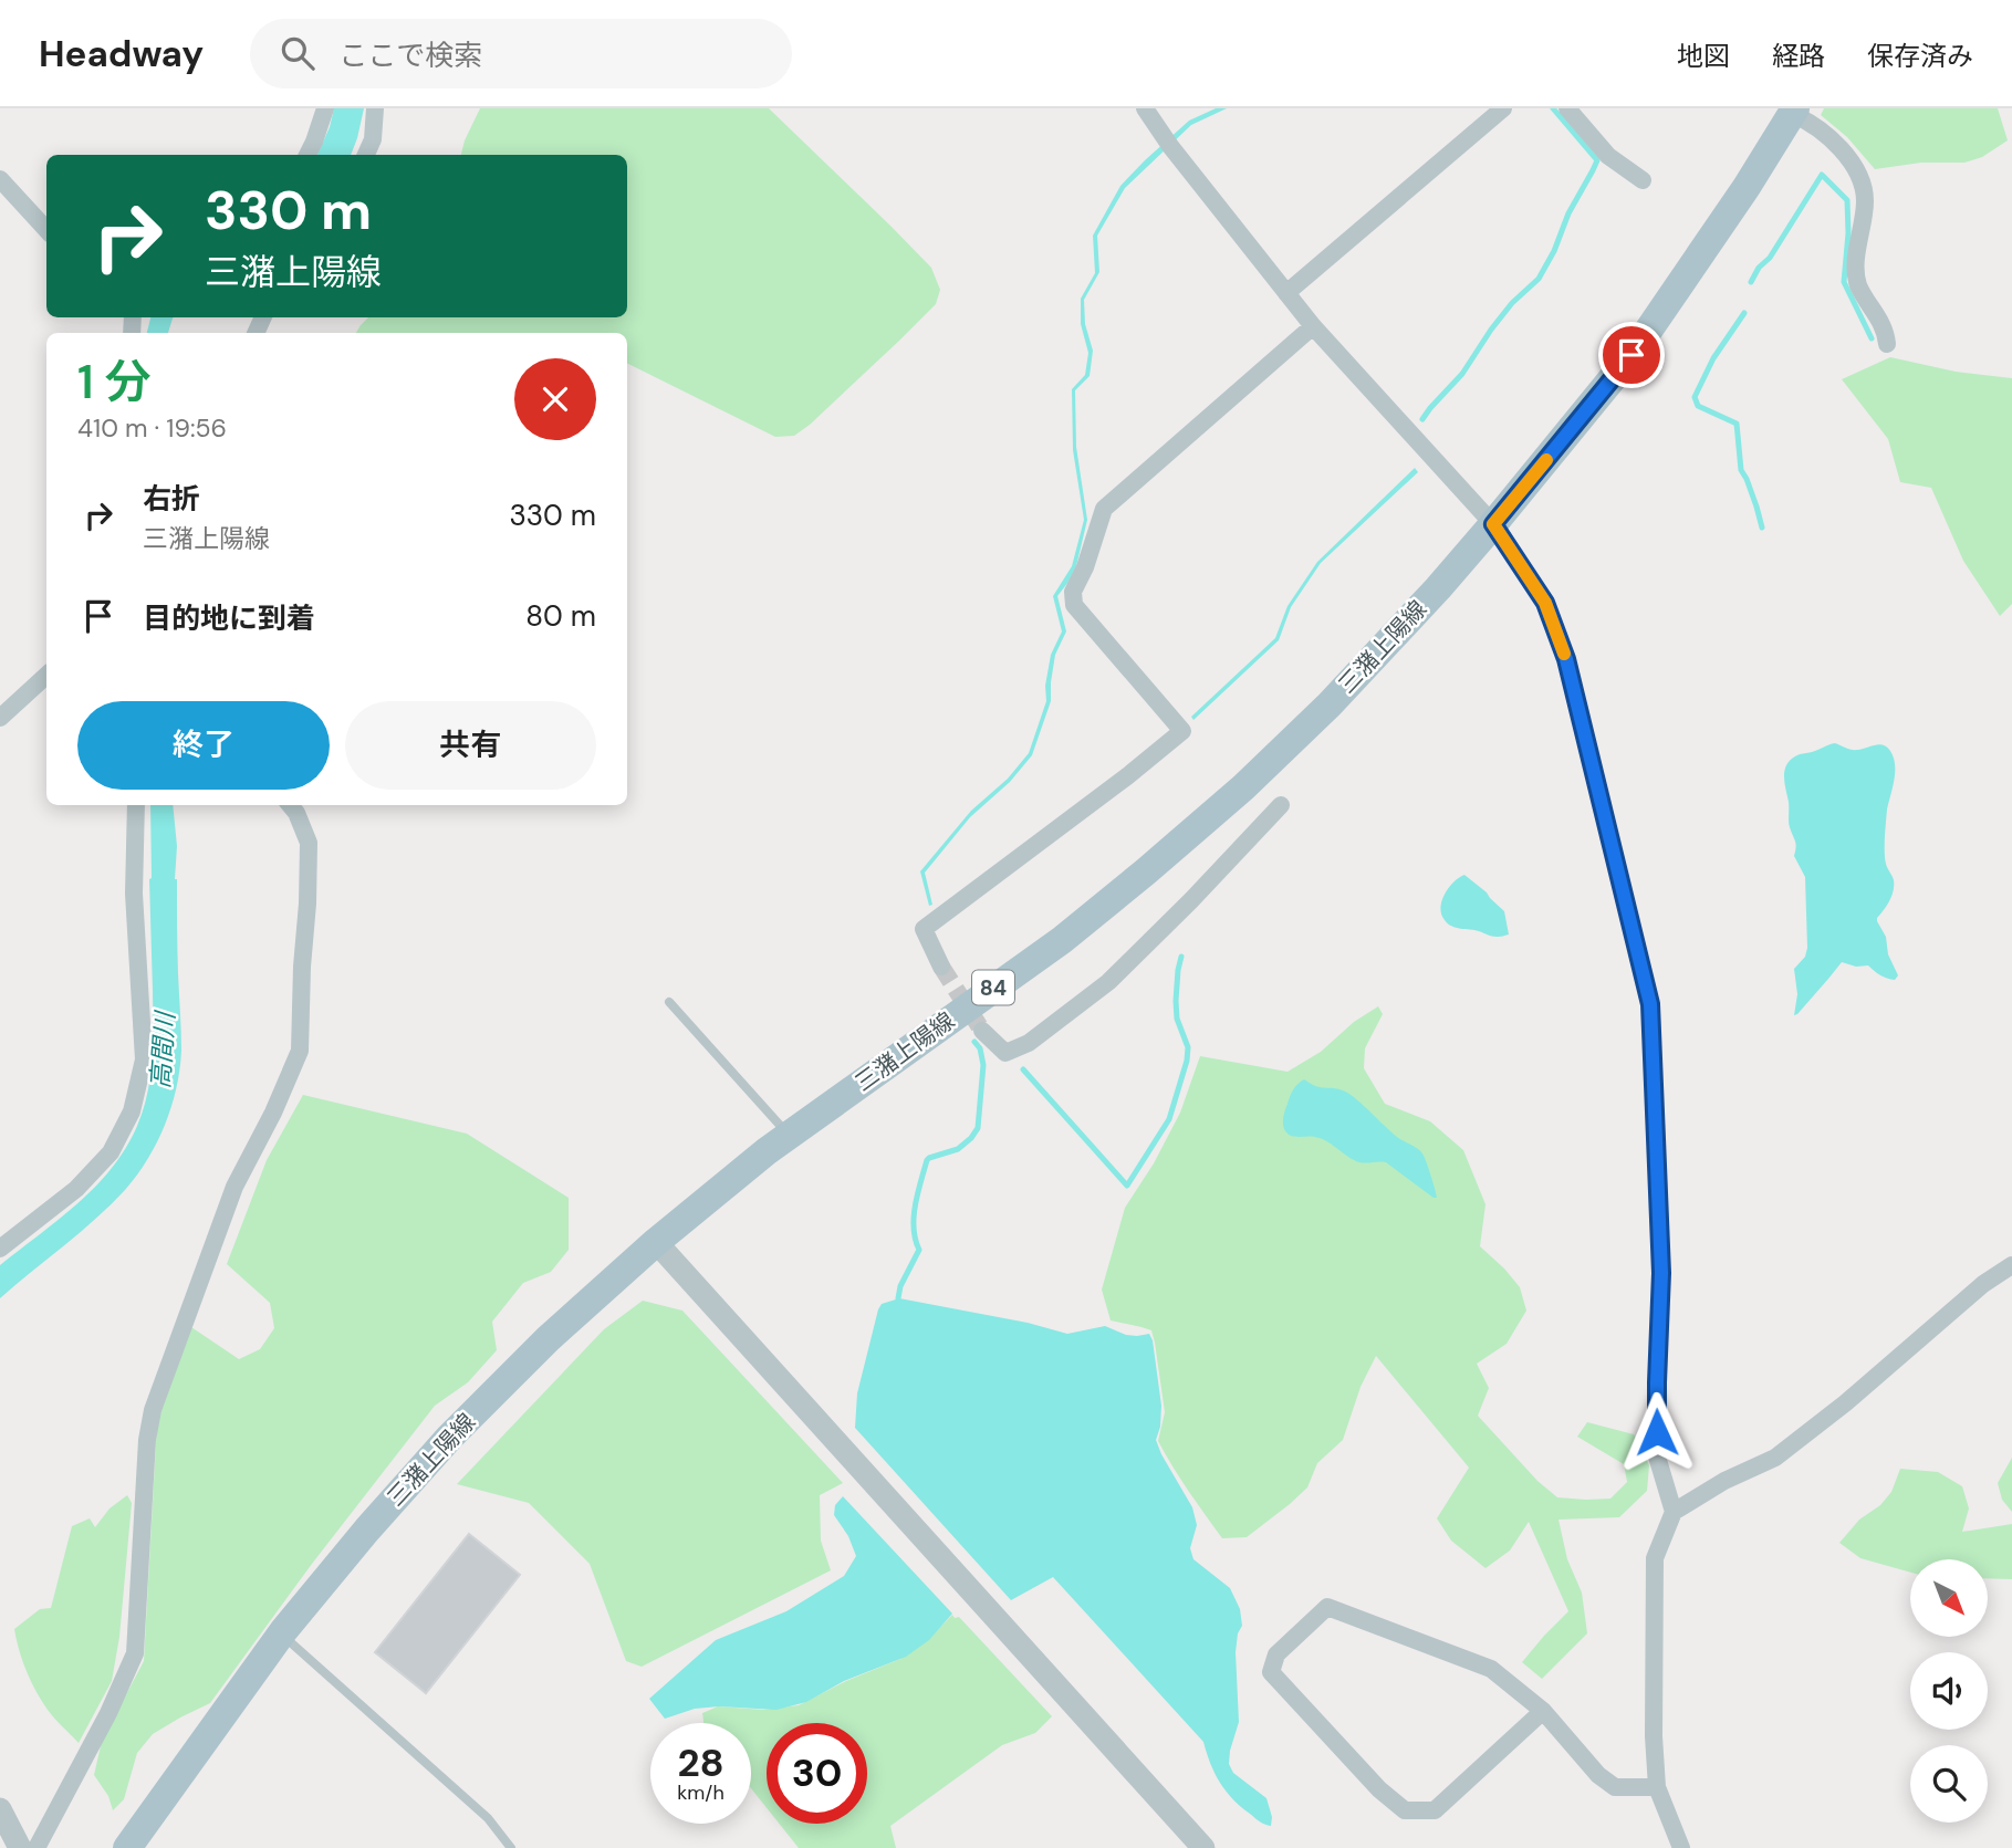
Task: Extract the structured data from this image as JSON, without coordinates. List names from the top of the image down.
{
  "streets": {
    "main road": ["三潴上陽線", "84"]
  },
  "water": ["高間川"],
  "north": "bottom right",
  "page": {
    "header": "Headway",
    "search": "ここで検索",
    "nav": ["地図", "経路", "保存済み"],
    "turn": ["330 m", "三潴上陽線"],
    "heading": ["1 分", "410 m · 19:56"],
    "list": [
      {
        "name": "右折",
        "note": "三潴上陽線",
        "value": "330 m"
      },
      {
        "name": "目的地に到着",
        "value": "80 m"
      }
    ],
    "buttons": ["終了", "共有"],
    "speed": "28 km/h",
    "limit": "30"
  }
}
